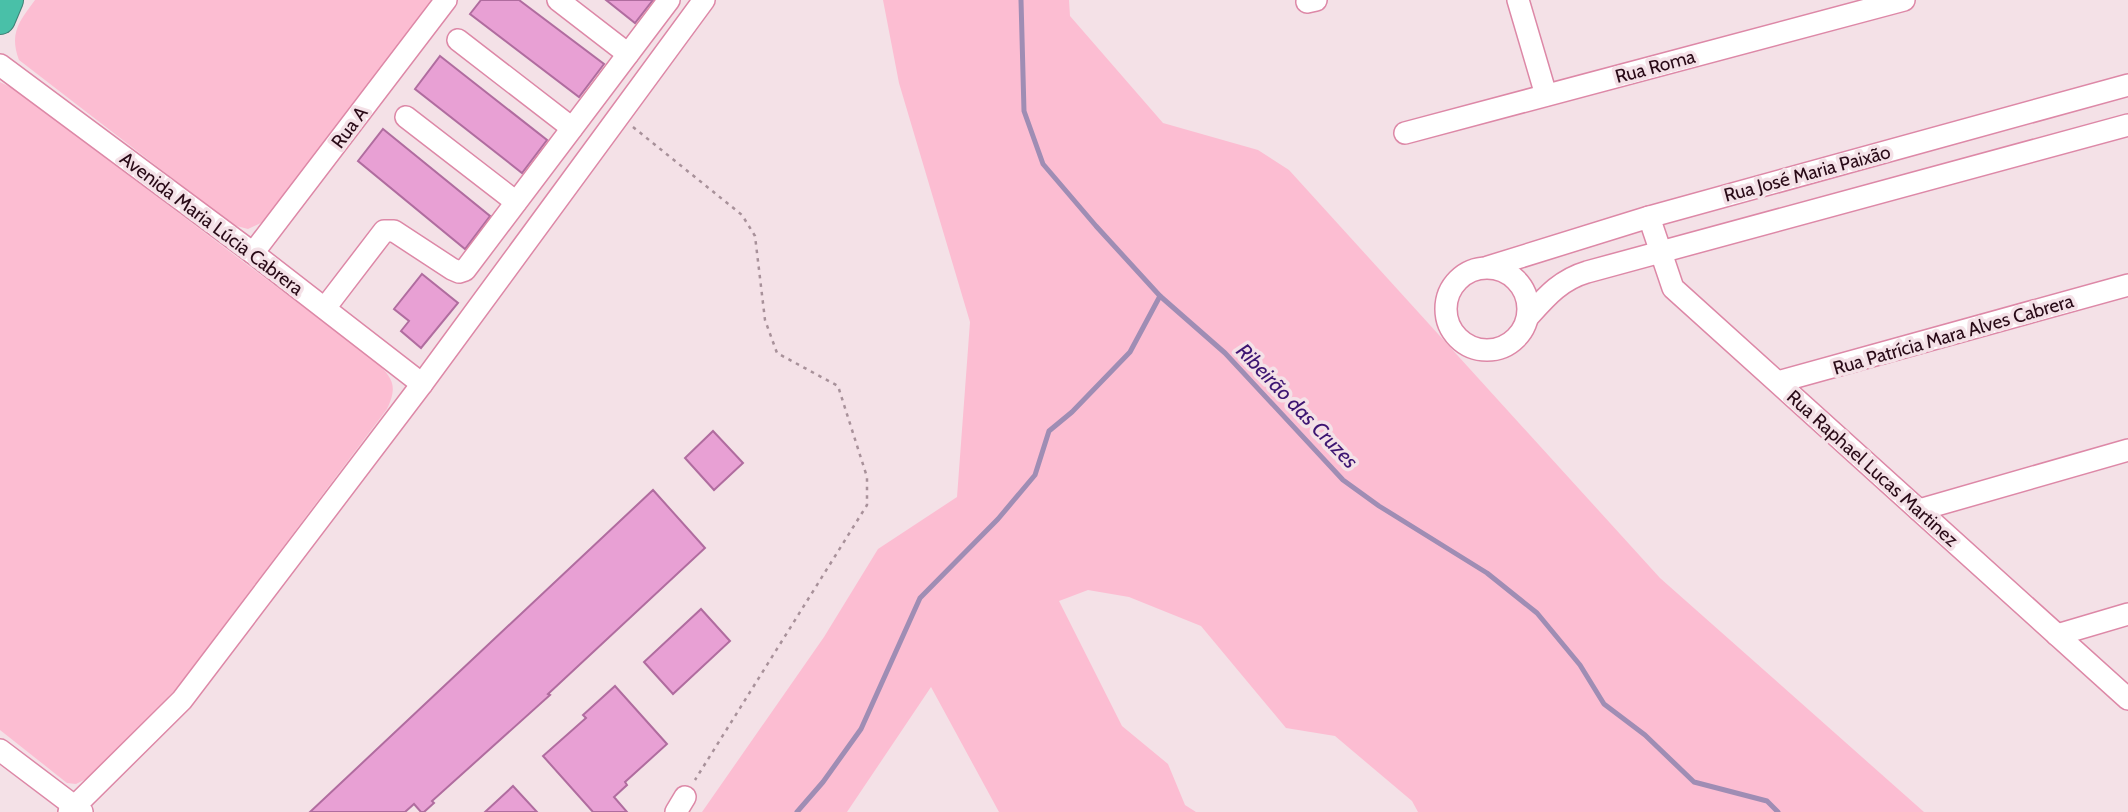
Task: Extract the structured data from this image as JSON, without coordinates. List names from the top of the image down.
{
  "streets": {
    "street": [
      "Rua Roma",
      "Rua A",
      "Rua José Maria Paixão",
      "Avenida Maria Lúcia Cabrera",
      "Rua Patrícia Mara Alves Cabrera",
      "Rua Raphael Lucas Martinez"
    ]
  },
  "crossings": [
    ["Rua A", "Avenida Maria Lúcia Cabrera"],
    ["Rua José Maria Paixão", "Rua Raphael Lucas Martinez"],
    ["Rua Patrícia Mara Alves Cabrera", "Rua Raphael Lucas Martinez"]
  ],
  "water": ["Ribeirão das Cruzes"]
}
